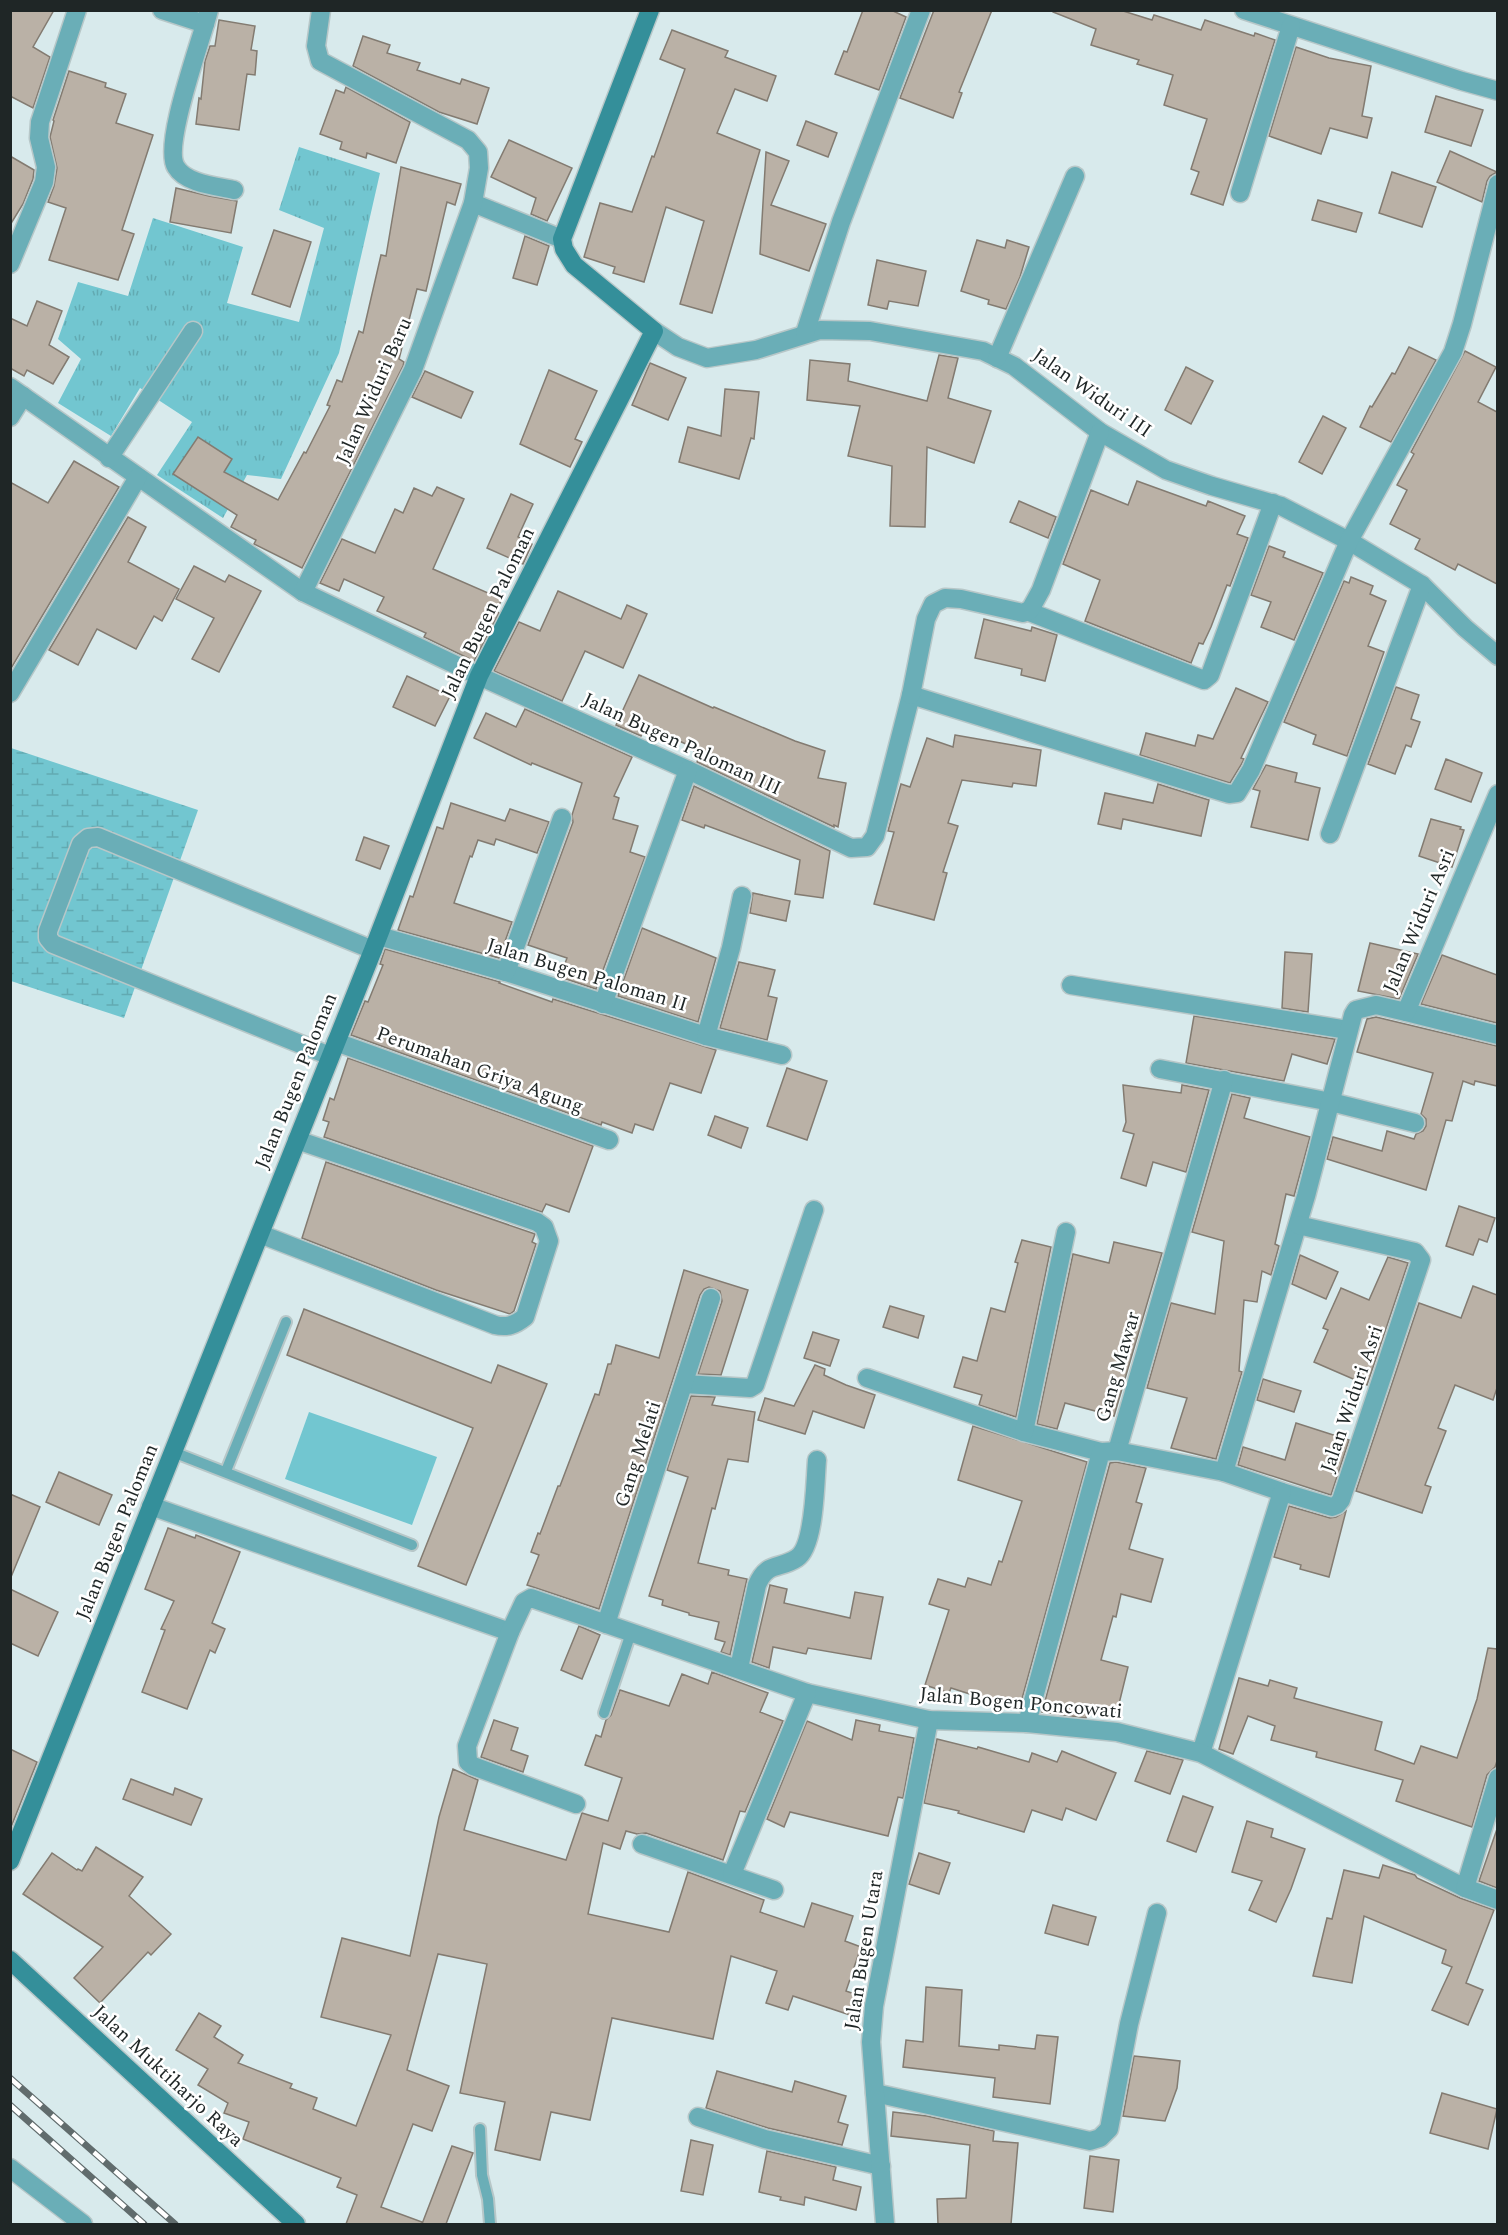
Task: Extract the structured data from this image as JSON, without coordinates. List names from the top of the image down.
{
  "streets": {
    "street": [
      "Jalan Widuri Baru",
      "Jalan Widuri III",
      "Jalan Bugen Paloman",
      "Jalan Bugen Paloman III",
      "Jalan Widuri Asri",
      "Jalan Bugen Paloman II",
      "Perumahan Griya Agung",
      "Gang Mawar",
      "Gang Melati",
      "Jalan Bogen Poncowati",
      "Jalan Bugen Utara",
      "Jalan Muktiharjo Raya"
    ]
  },
  "crossings": [
    ["Jalan Widuri Baru", "Jalan Bugen Paloman III"],
    ["Jalan Widuri III", "Jalan Bugen Paloman"],
    ["Jalan Bugen Paloman", "Jalan Bugen Paloman III"],
    ["Jalan Bugen Paloman", "Jalan Bugen Paloman II"],
    ["Jalan Bugen Paloman", "Perumahan Griya Agung"],
    ["Jalan Bugen Paloman II", "Perumahan Griya Agung"],
    ["Gang Mawar", "Jalan Bogen Poncowati"],
    ["Gang Melati", "Jalan Bogen Poncowati"],
    ["Jalan Bogen Poncowati", "Jalan Bugen Utara"]
  ]
}
